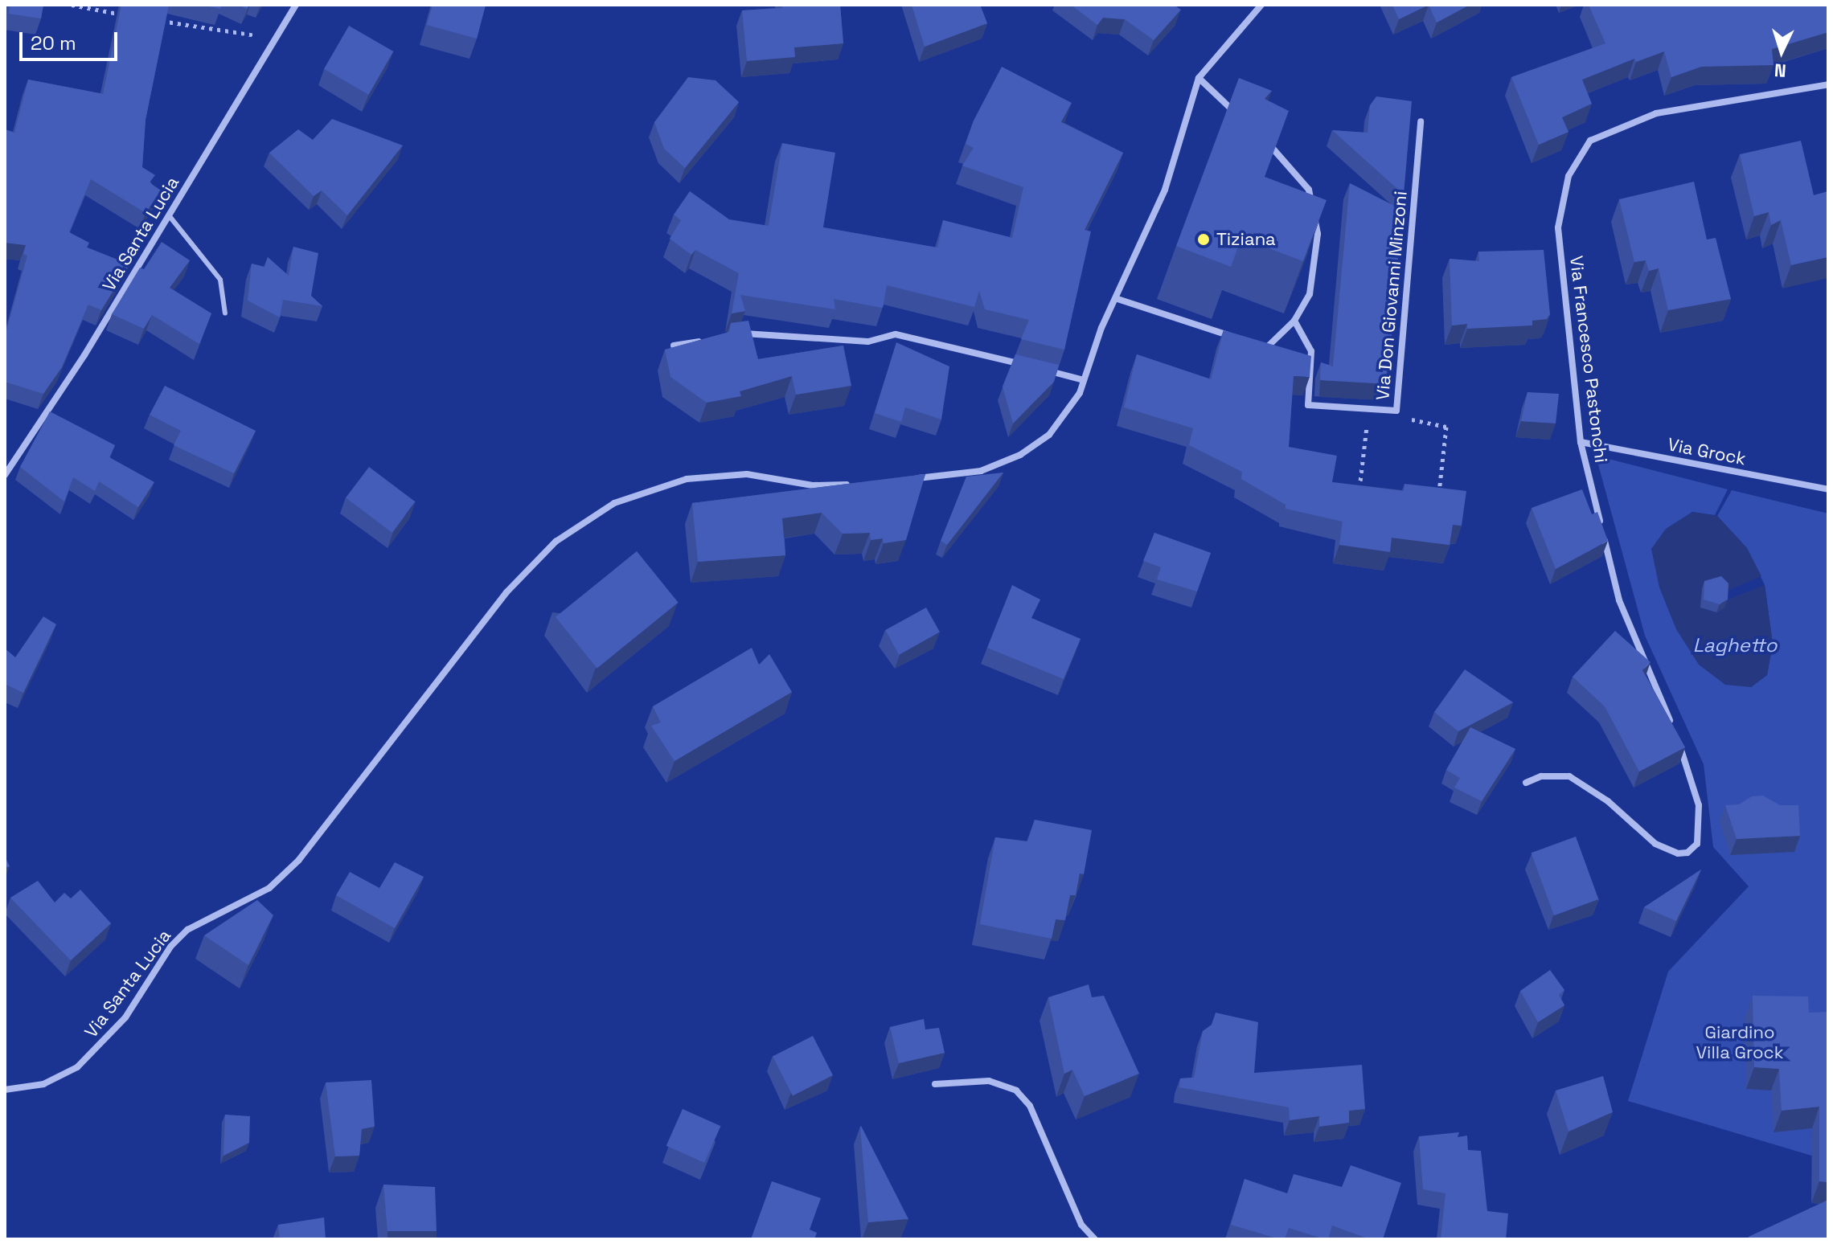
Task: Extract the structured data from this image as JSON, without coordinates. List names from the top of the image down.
{
  "streets": {
    "street": [
      "Via Santa Lucia",
      "Via Don Giovanni Minzoni",
      "Via Francesco Pastonchi",
      "Via Grock"
    ]
  },
  "crossings": [
    ["Via Francesco Pastonchi", "Via Grock"]
  ],
  "water": ["Laghetto"],
  "parks": ["Giardino Villa Grock"],
  "places": ["Tiziana"],
  "scale_bar": "20 m",
  "north": "bottom"
}
